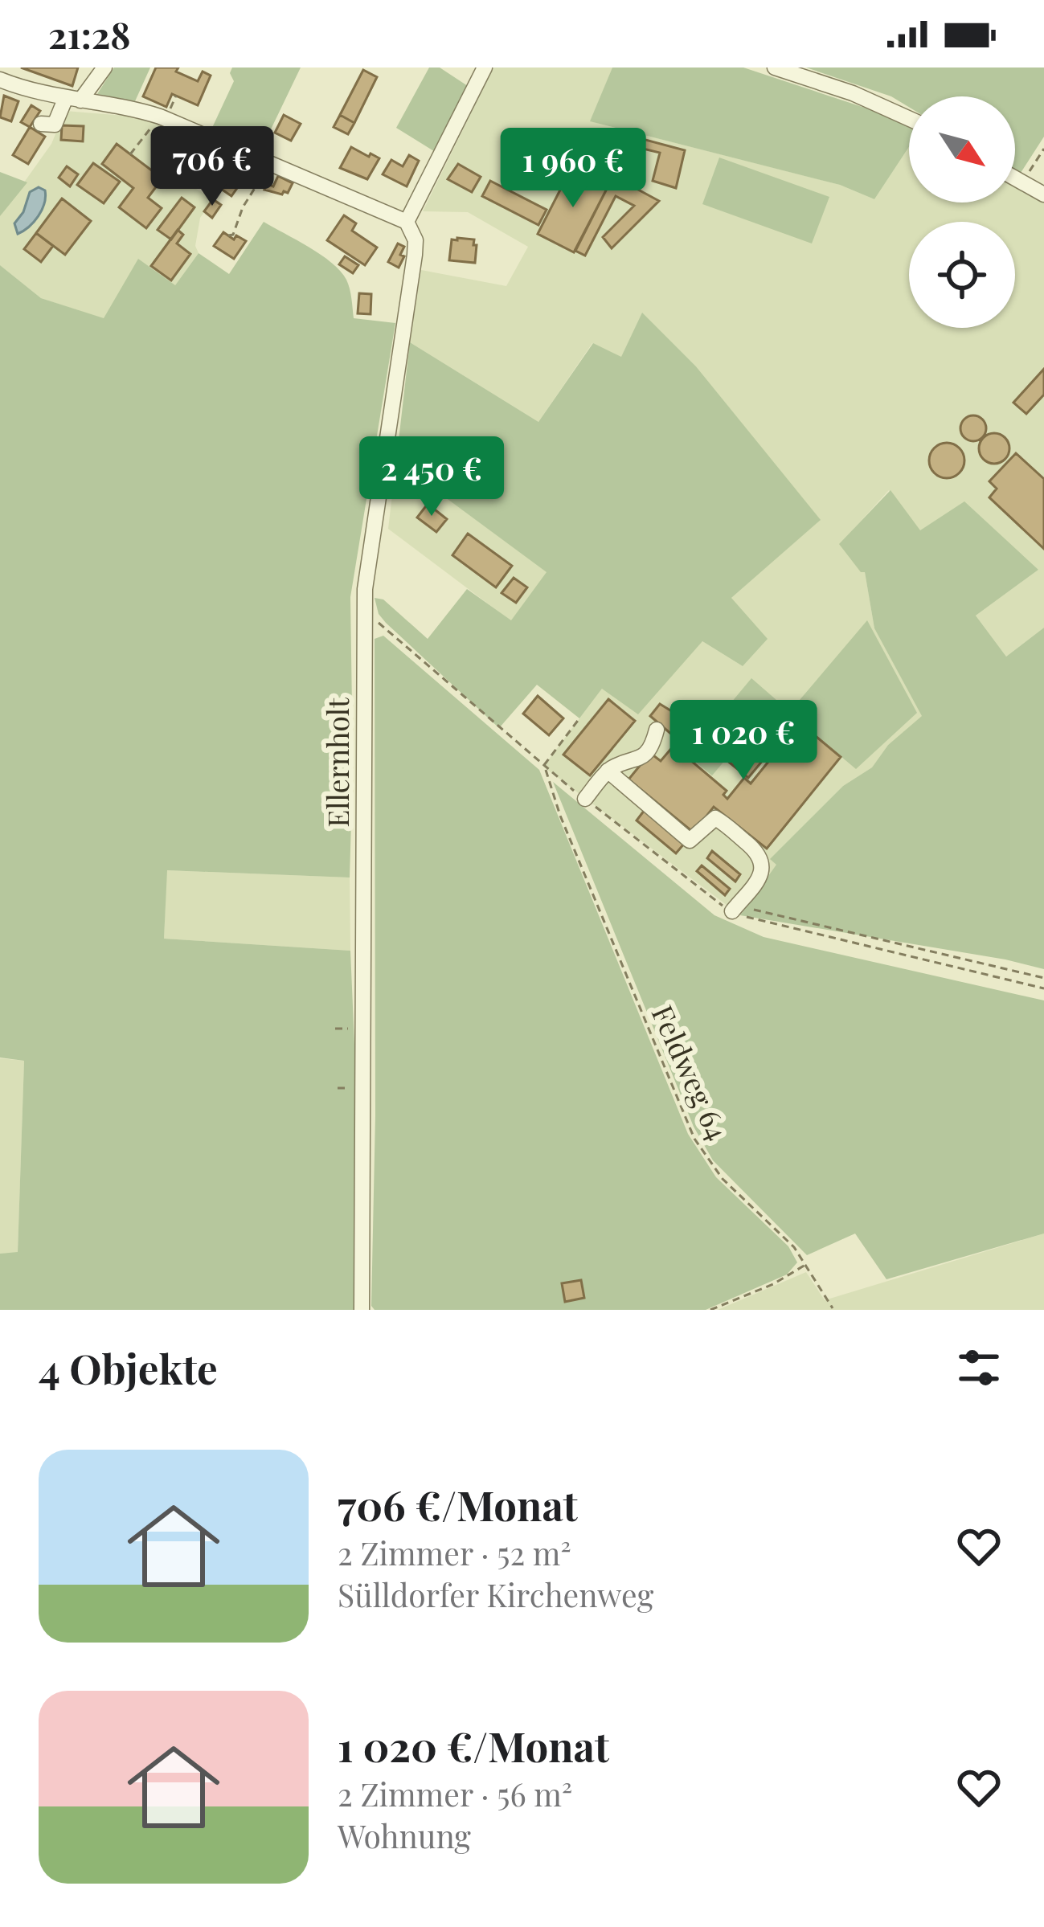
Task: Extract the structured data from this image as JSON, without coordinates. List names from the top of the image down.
{
  "streets": {
    "street": ["Ellernholt"],
    "path": ["Feldweg 64"]
  },
  "north": "bottom right",
  "page": {
    "status": "21:28",
    "price": [
      "706 €",
      "1 960 €",
      "2 450 €",
      "1 020 €"
    ],
    "heading": "4 Objekte",
    "list": [
      {
        "name": "706 €/Monat",
        "note": "2 Zimmer · 52 m² · Sülldorfer Kirchenweg"
      },
      {
        "name": "1 020 €/Monat",
        "note": "2 Zimmer · 56 m² · Wohnung"
      }
    ]
  }
}
